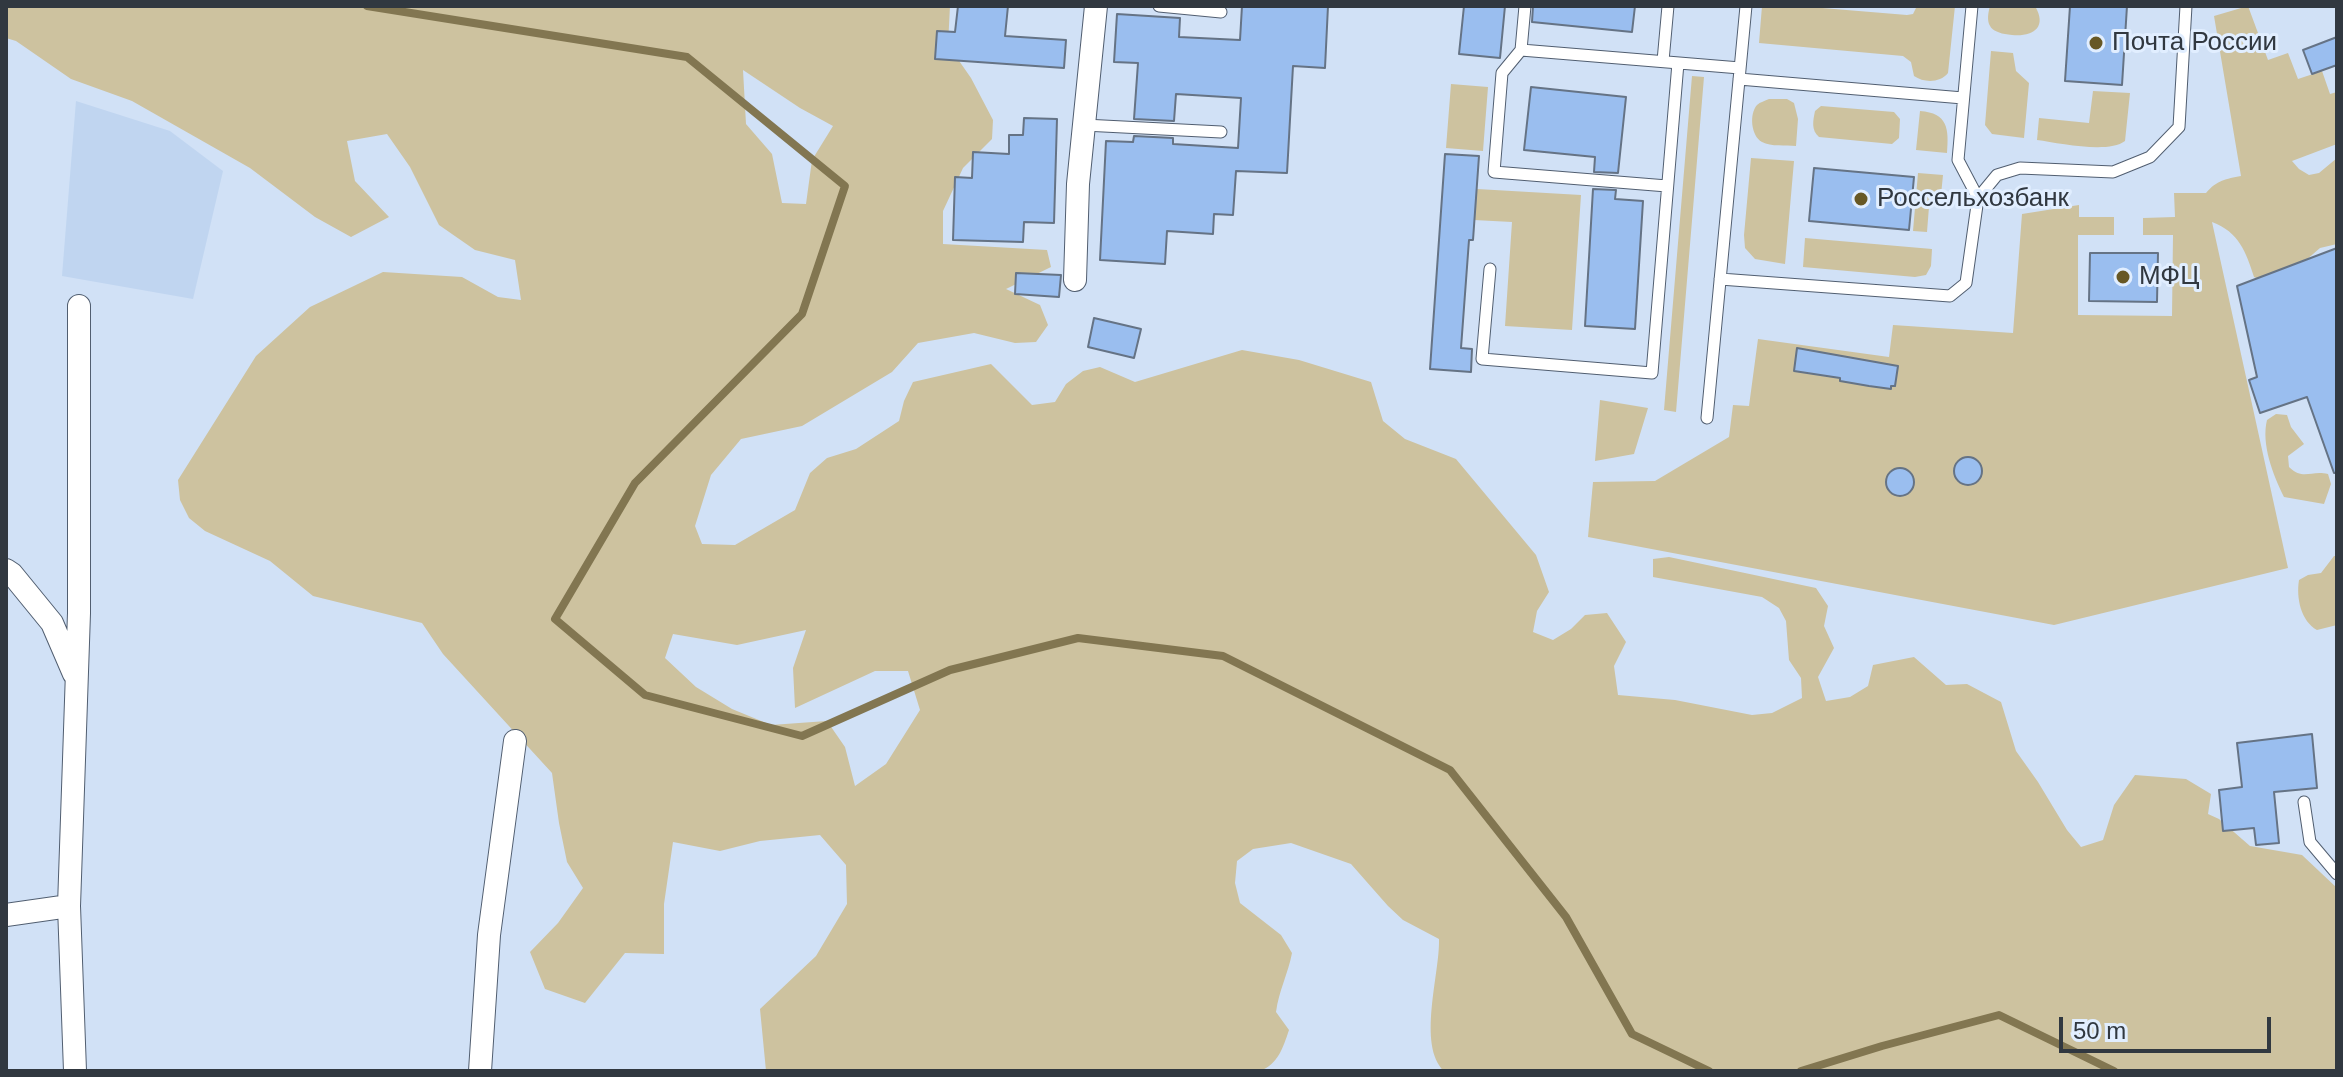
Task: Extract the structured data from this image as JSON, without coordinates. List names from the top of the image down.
{
  "places": ["Почта России", "Россельхозбанк", "МФЦ"],
  "scale_bar": "50 m"
}
